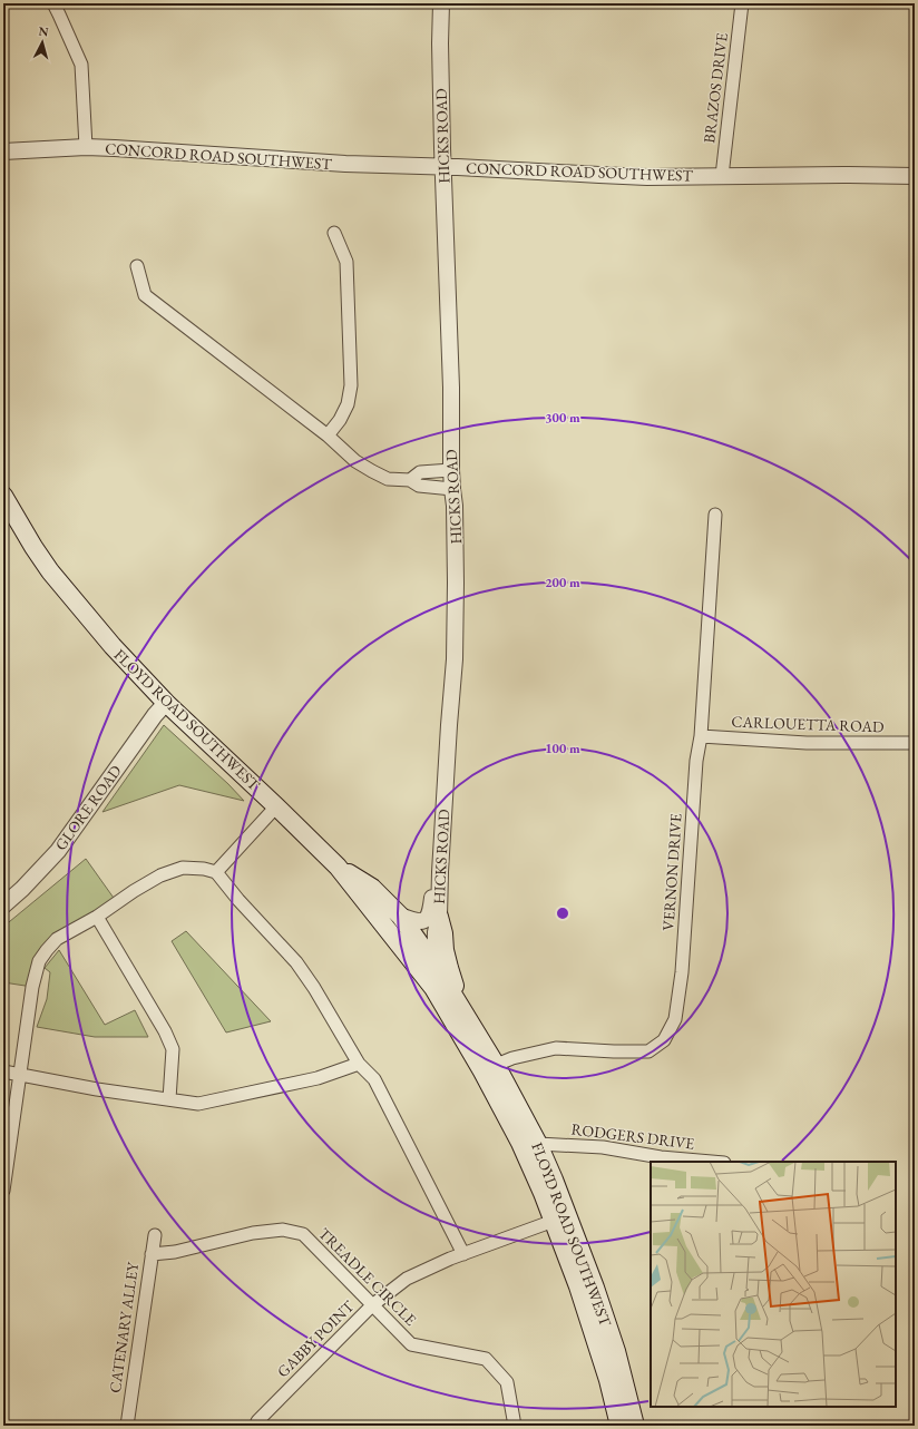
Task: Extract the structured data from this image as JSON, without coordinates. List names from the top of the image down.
{
  "streets": {
    "main road": ["FLOYD ROAD SOUTHWEST"],
    "street": [
      "BRAZOS DRIVE",
      "HICKS ROAD",
      "CONCORD ROAD SOUTHWEST",
      "CARLOUETTA ROAD",
      "GLORE ROAD",
      "VERNON DRIVE",
      "RODGERS DRIVE",
      "TREADLE CIRCLE",
      "CATENARY ALLEY",
      "GABBY POINT"
    ]
  },
  "crossings": [
    ["BRAZOS DRIVE", "CONCORD ROAD SOUTHWEST"],
    ["HICKS ROAD", "CONCORD ROAD SOUTHWEST"],
    ["HICKS ROAD", "FLOYD ROAD SOUTHWEST"],
    ["FLOYD ROAD SOUTHWEST", "GLORE ROAD"],
    ["FLOYD ROAD SOUTHWEST", "VERNON DRIVE"],
    ["FLOYD ROAD SOUTHWEST", "RODGERS DRIVE"],
    ["FLOYD ROAD SOUTHWEST", "GABBY POINT"],
    ["CARLOUETTA ROAD", "VERNON DRIVE"],
    ["TREADLE CIRCLE", "CATENARY ALLEY"],
    ["TREADLE CIRCLE", "GABBY POINT"]
  ],
  "north": "top",
  "rings": ["300 m", "200 m", "100 m"]
}
